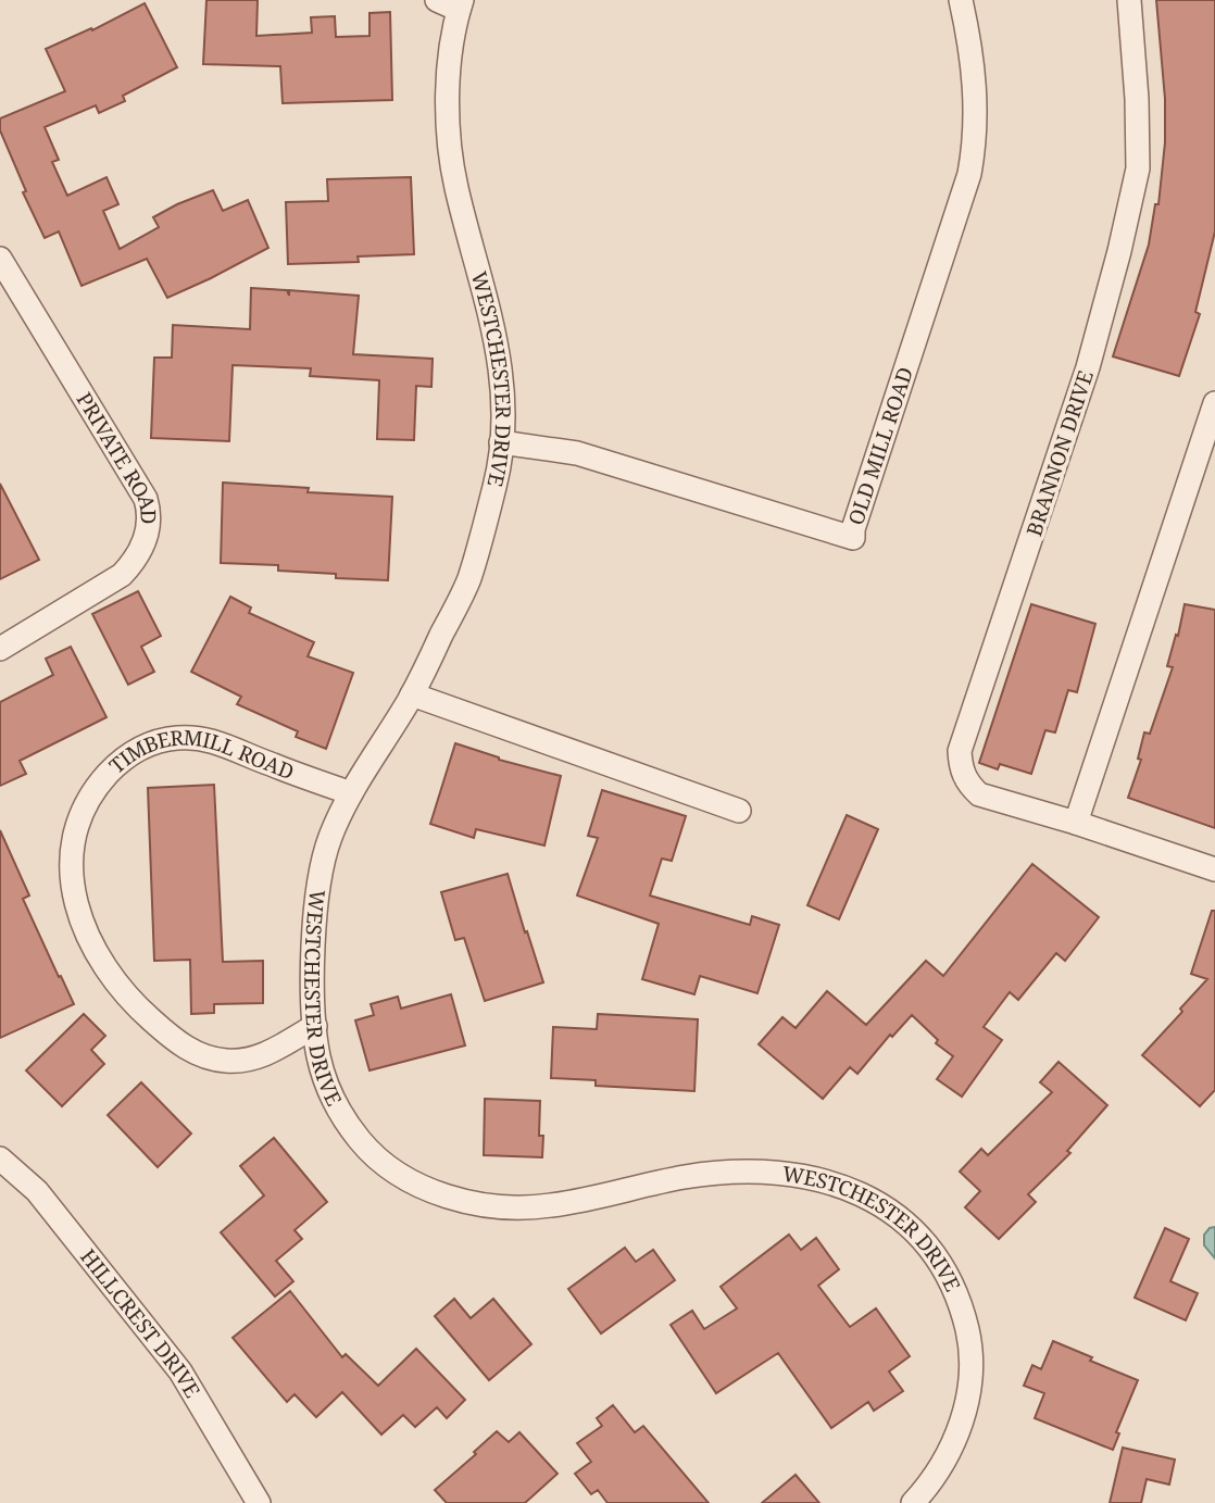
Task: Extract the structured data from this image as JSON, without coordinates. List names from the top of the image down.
{
  "streets": {
    "street": [
      "WESTCHESTER DRIVE",
      "OLD MILL ROAD",
      "BRANNON DRIVE",
      "PRIVATE ROAD",
      "TIMBERMILL ROAD",
      "HILLCREST DRIVE"
    ]
  },
  "crossings": [
    ["WESTCHESTER DRIVE", "OLD MILL ROAD"],
    ["WESTCHESTER DRIVE", "TIMBERMILL ROAD"]
  ]
}
